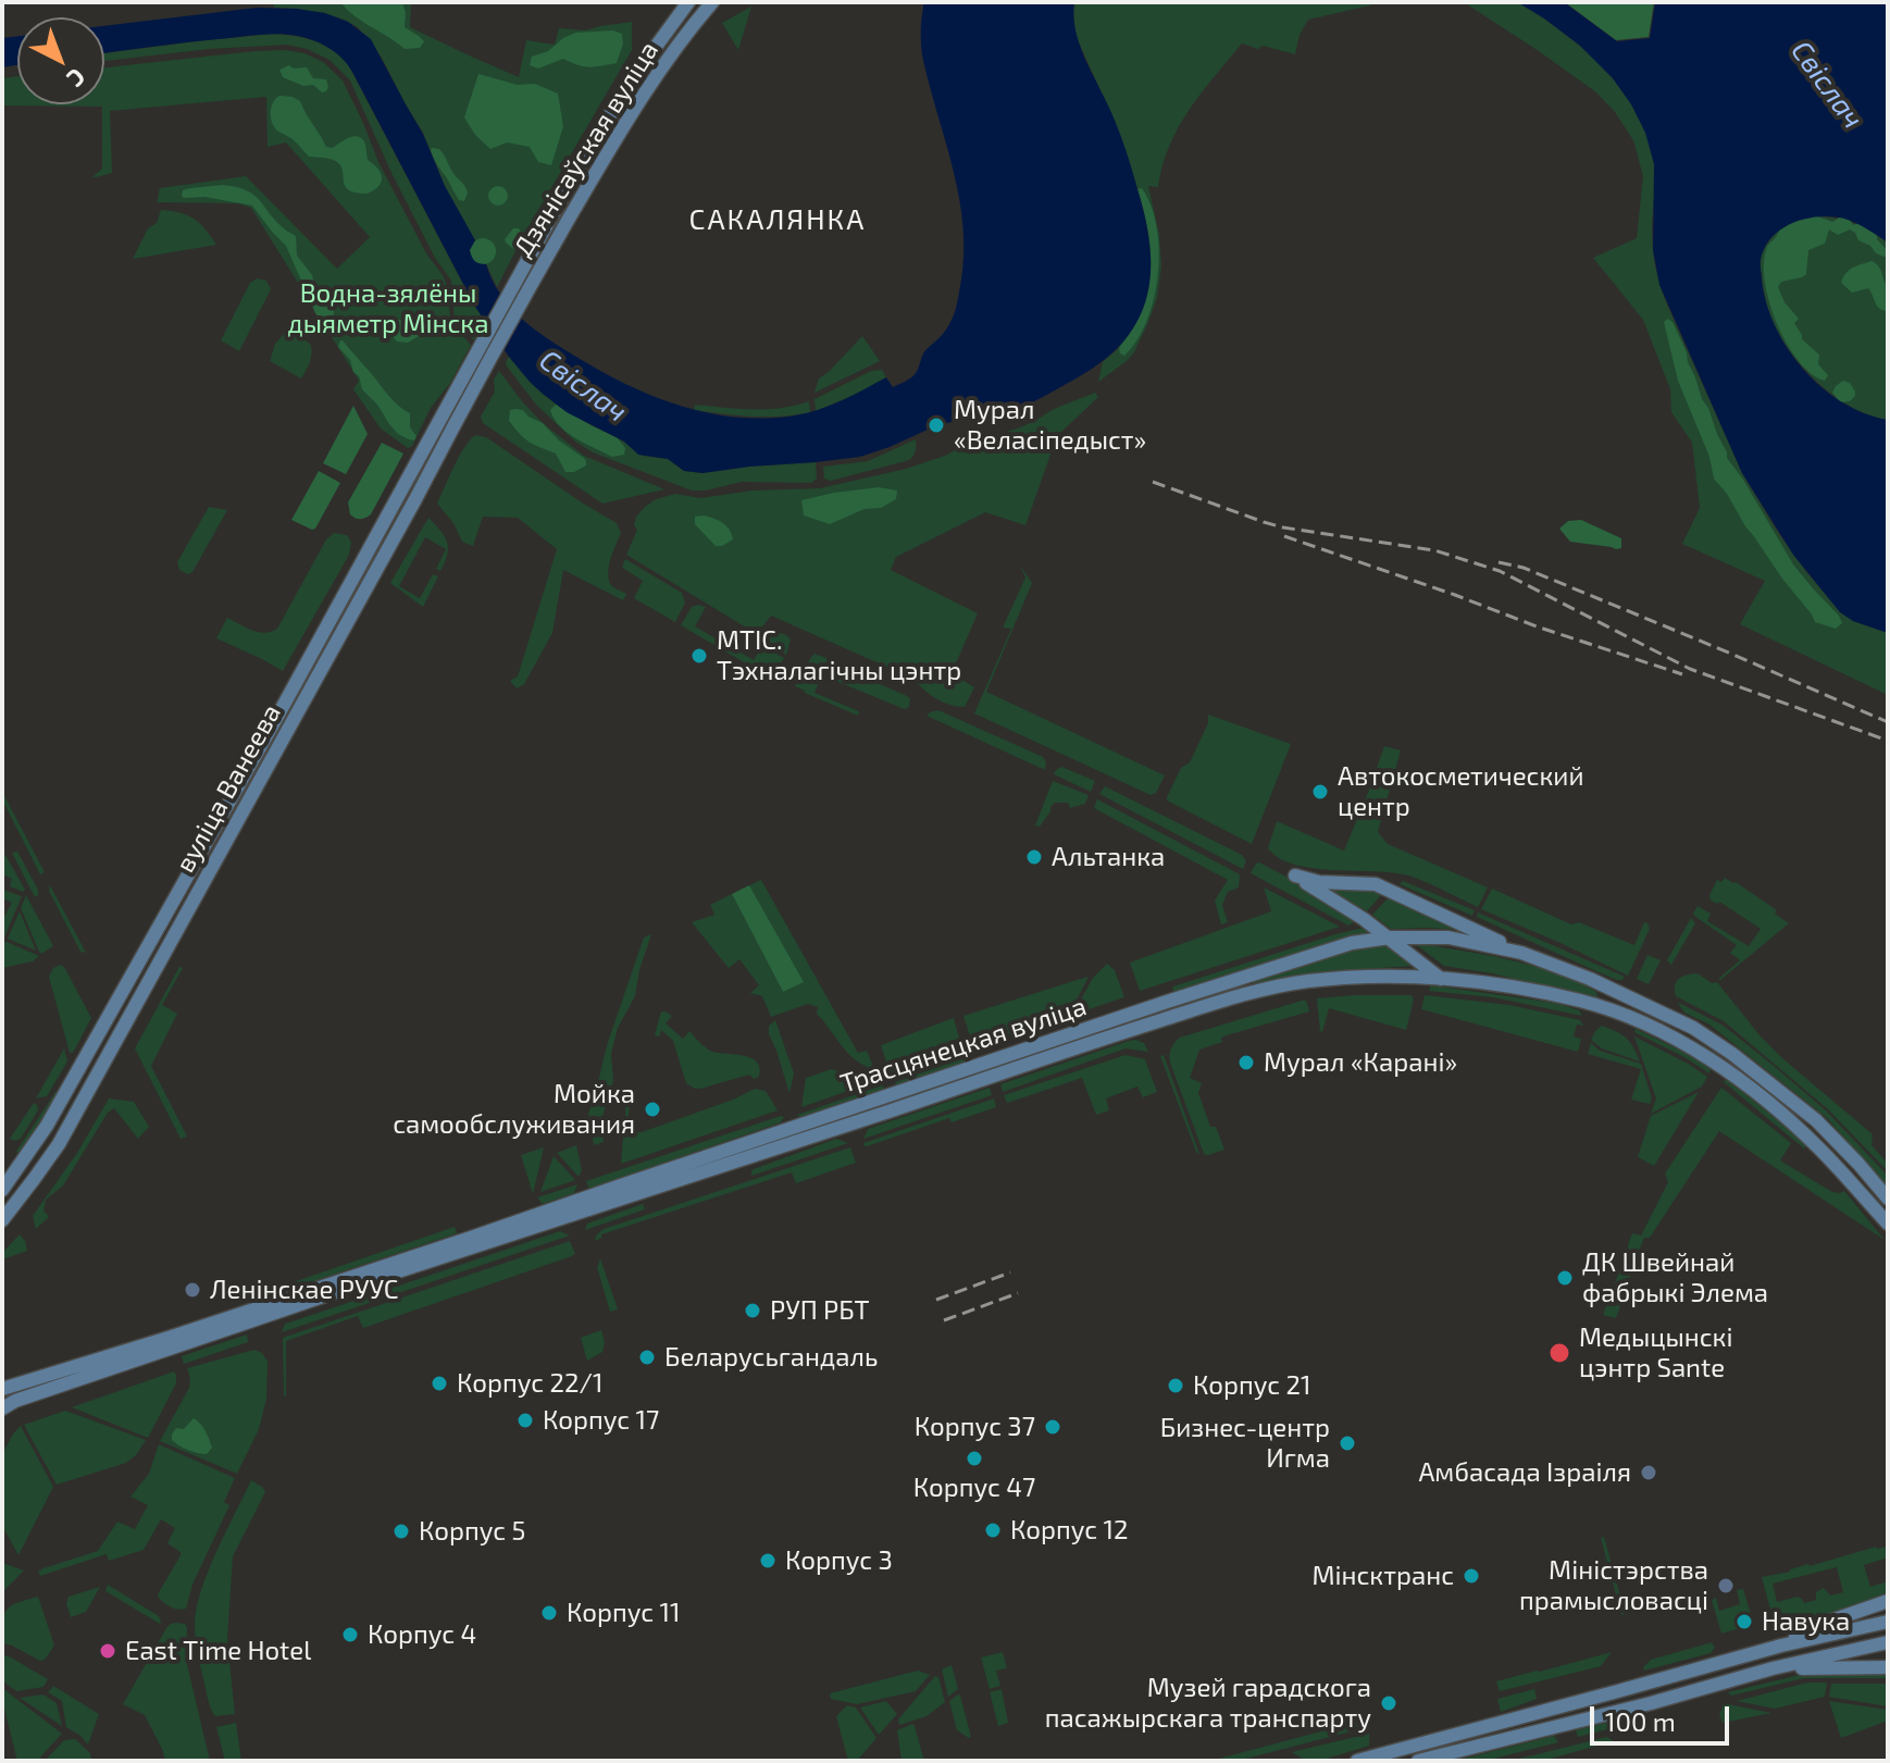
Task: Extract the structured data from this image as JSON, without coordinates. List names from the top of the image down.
{
  "streets": {
    "main road": ["Дзянісаўская вуліца", "вуліца Ванеева", "Трасцянецкая вуліца"]
  },
  "crossings": [
    ["Дзянісаўская вуліца", "вуліца Ванеева"]
  ],
  "districts": ["САКАЛЯНКА"],
  "water": ["Свіслач"],
  "parks": ["Водна-зялёны дыяметр Мінска"],
  "places": [
    "Мурал «Веласіпедыст»",
    "МТІС. Тэхналагічны цэнтр",
    "Автокосметический центр",
    "Альтанка",
    "Мурал «Карані»",
    "Мойка самообслуживания",
    "ДК Швейнай фабрыкі Элема",
    "Ленінскае РУУС",
    "РУП РБТ",
    "Медыцынскі цэнтр Sante",
    "Беларусьгандаль",
    "Корпус 22/1",
    "Корпус 21",
    "Корпус 17",
    "Корпус 37",
    "Бизнес-центр Игма",
    "Корпус 47",
    "Амбасада Ізраіля",
    "Корпус 12",
    "Корпус 5",
    "Корпус 3",
    "Мінсктранс",
    "Міністэрства прамысловасці",
    "Корпус 11",
    "Навука",
    "Корпус 4",
    "East Time Hotel",
    "Музей гарадскога пасажырскага транспарту"
  ],
  "scale_bar": "100 m",
  "north": "bottom right"
}
